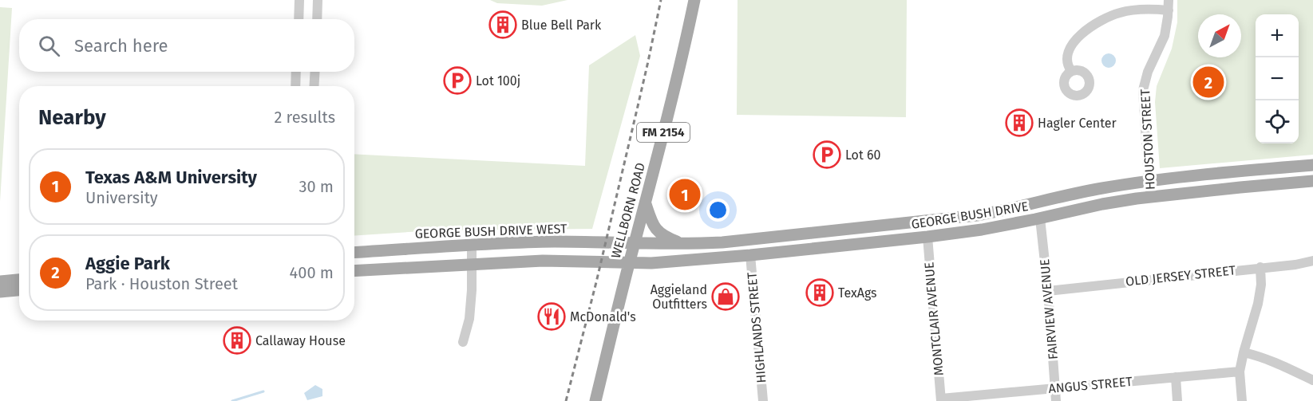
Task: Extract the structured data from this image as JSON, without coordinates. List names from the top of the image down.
{
  "streets": {
    "main road": [
      "FM 2154",
      "WELLBORN ROAD",
      "GEORGE BUSH DRIVE",
      "GEORGE BUSH DRIVE WEST"
    ],
    "street": [
      "HOUSTON STREET",
      "OLD JERSEY STREET",
      "FAIRVIEW AVENUE",
      "MONTCLAIR AVENUE",
      "HIGHLANDS STREET",
      "ANGUS STREET"
    ]
  },
  "crossings": [
    ["HOUSTON STREET", "GEORGE BUSH DRIVE"],
    ["WELLBORN ROAD", "GEORGE BUSH DRIVE"],
    ["WELLBORN ROAD", "GEORGE BUSH DRIVE WEST"],
    ["GEORGE BUSH DRIVE", "GEORGE BUSH DRIVE WEST"],
    ["GEORGE BUSH DRIVE", "FAIRVIEW AVENUE"],
    ["GEORGE BUSH DRIVE", "MONTCLAIR AVENUE"],
    ["GEORGE BUSH DRIVE", "HIGHLANDS STREET"],
    ["OLD JERSEY STREET", "FAIRVIEW AVENUE"],
    ["FAIRVIEW AVENUE", "ANGUS STREET"],
    ["MONTCLAIR AVENUE", "ANGUS STREET"]
  ],
  "places": {
    "building": [
      "Blue Bell Park",
      "Hagler Center",
      "TexAgs",
      "Callaway House"
    ],
    "parking": ["Lot 100j", "Lot 60"],
    "shop": ["Aggieland Outfitters"],
    "restaurant": ["McDonald's"]
  },
  "north": "top right",
  "page": {
    "map_buttons": ["+", "−"],
    "search": "Search here",
    "pins": ["2", "1"],
    "heading": ["Nearby", "2 results"],
    "list": [
      {
        "mark": "1",
        "name": "Texas A&M University",
        "note": "University",
        "value": "30 m"
      },
      {
        "mark": "2",
        "name": "Aggie Park",
        "note": "Park · Houston Street",
        "value": "400 m"
      }
    ]
  }
}
